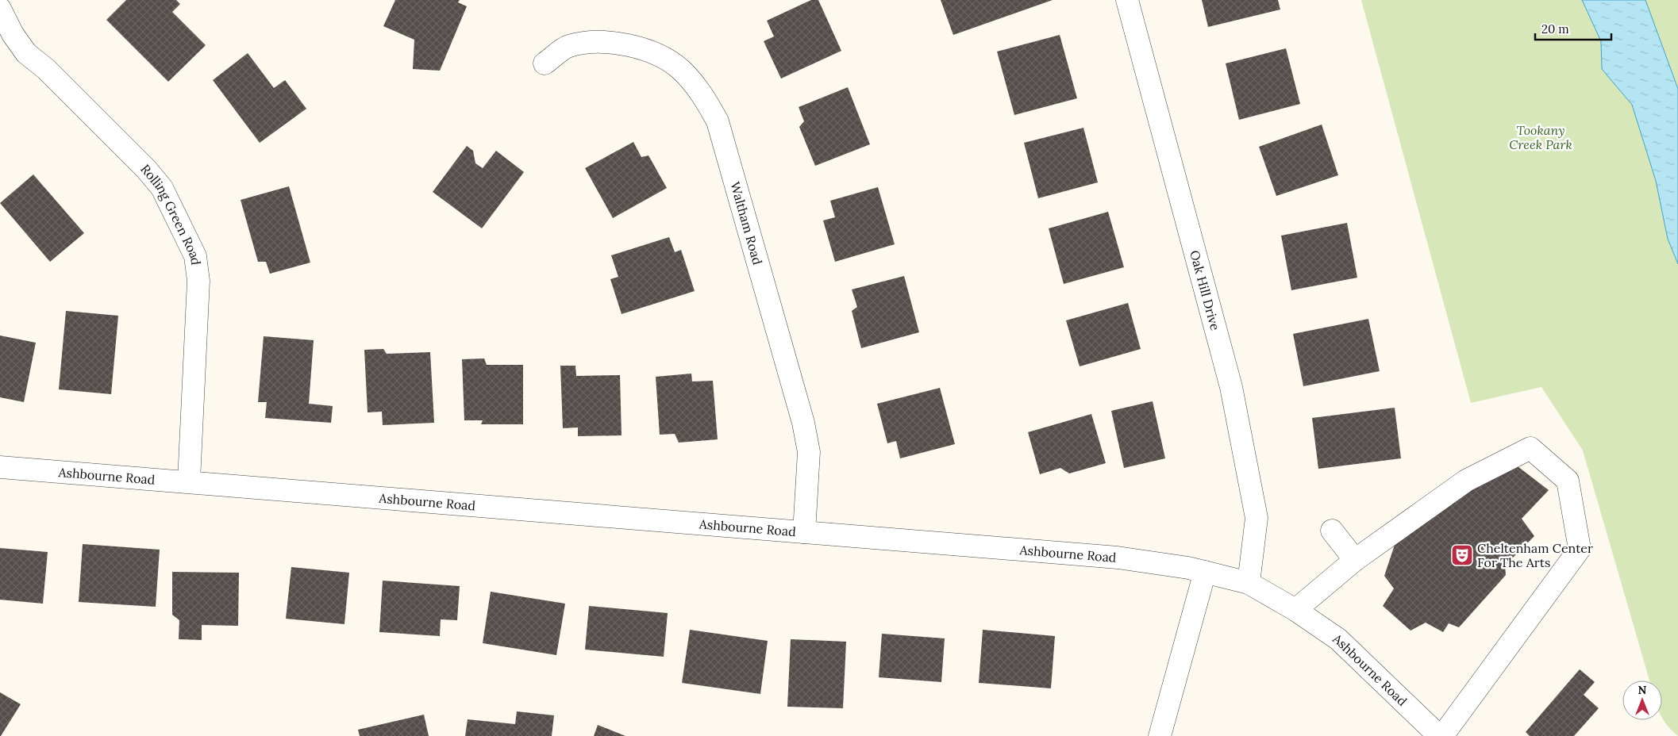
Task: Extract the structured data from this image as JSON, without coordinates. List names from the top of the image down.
{
  "streets": {
    "street": [
      "Rolling Green Road",
      "Waltham Road",
      "Oak Hill Drive",
      "Ashbourne Road"
    ]
  },
  "crossings": [
    ["Rolling Green Road", "Ashbourne Road"],
    ["Waltham Road", "Ashbourne Road"],
    ["Oak Hill Drive", "Ashbourne Road"]
  ],
  "parks": ["Tookany Creek Park"],
  "places": {
    "theatre": ["Cheltenham Center For The Arts"]
  },
  "scale_bar": "20 m",
  "north": "top"
}
